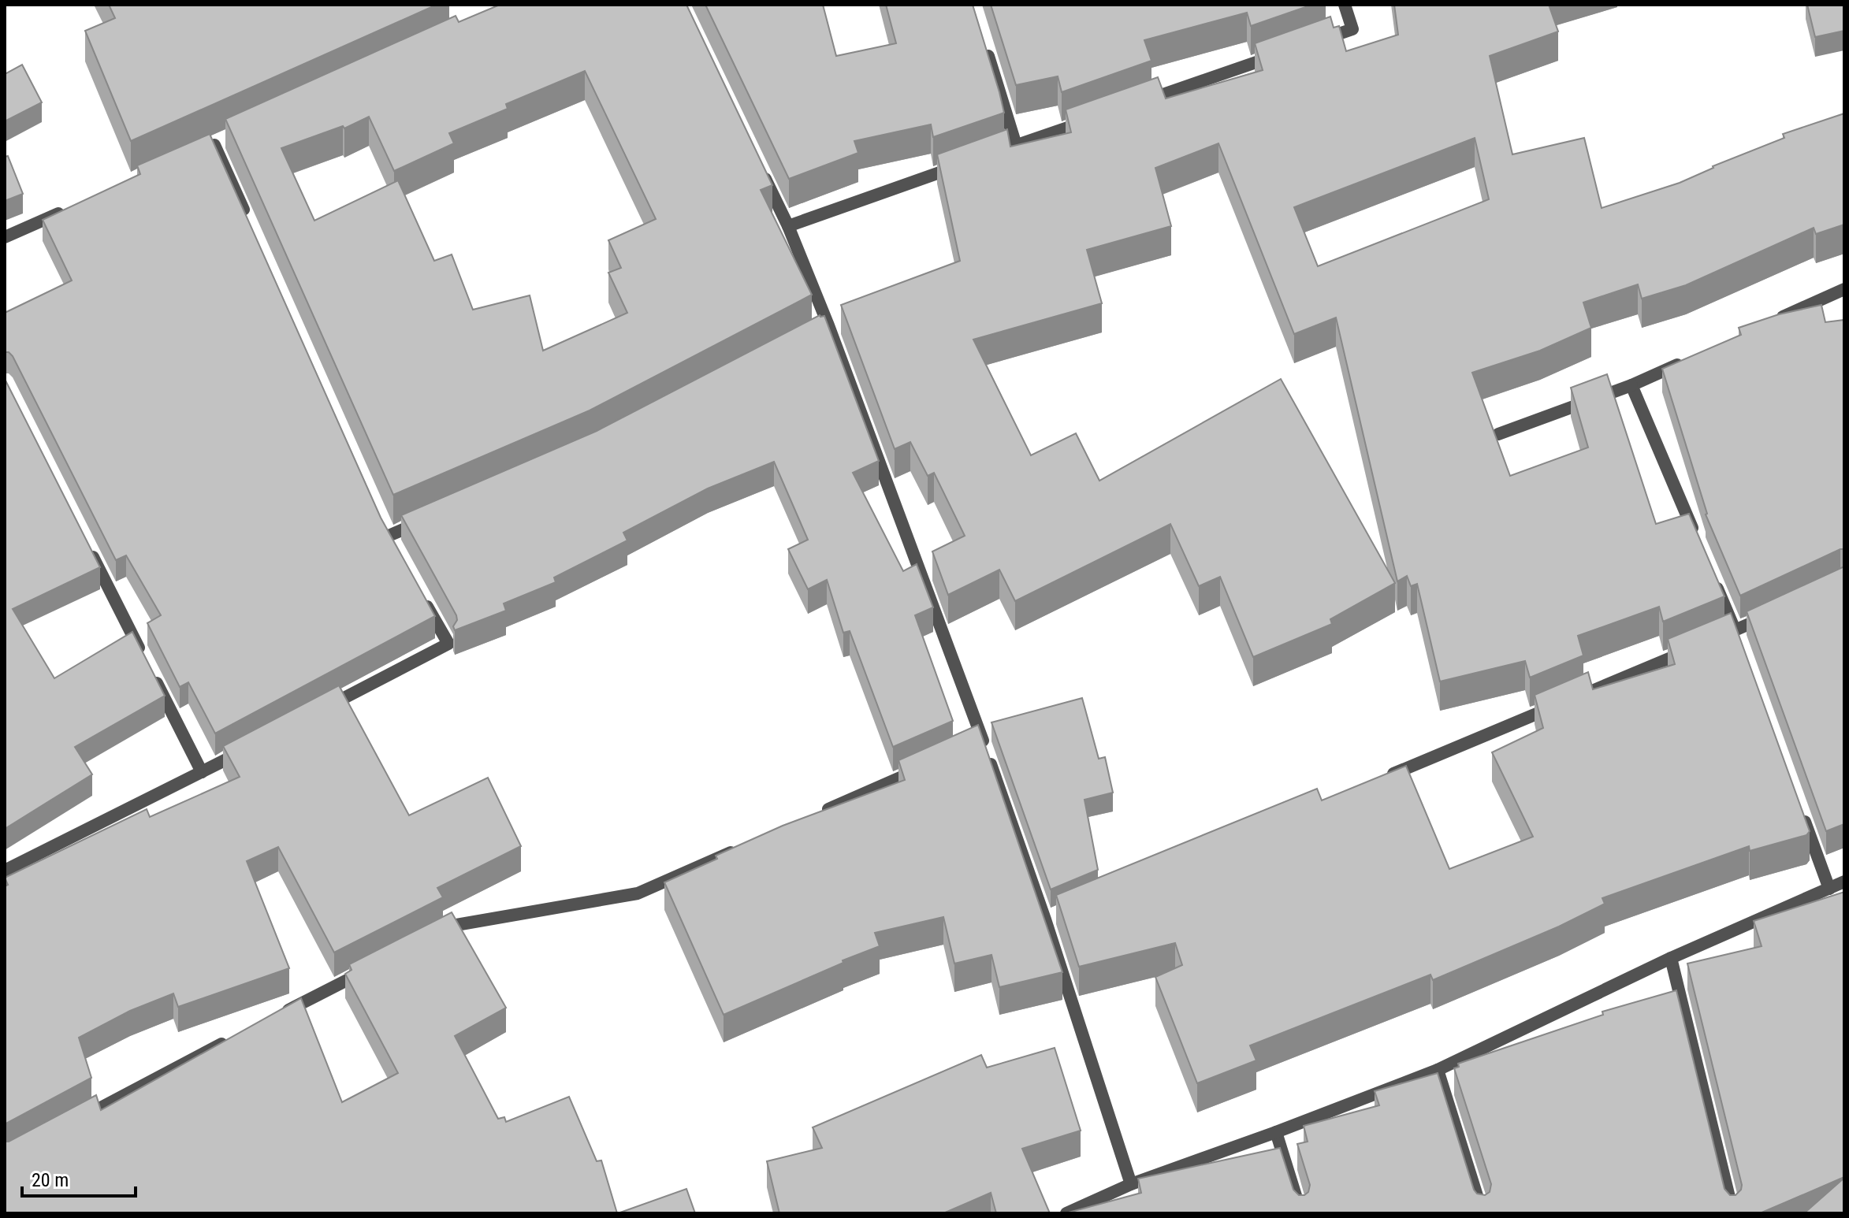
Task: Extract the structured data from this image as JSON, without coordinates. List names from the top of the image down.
{
  "scale_bar": "20 m"
}
